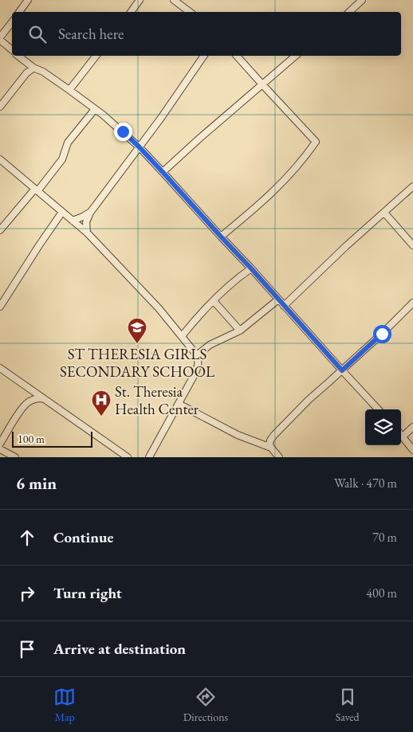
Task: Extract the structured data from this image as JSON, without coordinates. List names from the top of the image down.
{
  "places": {
    "school or university": ["ST THERESIA GIRLS SECONDARY SCHOOL"],
    "hospital": ["St. Theresia Health Center"]
  },
  "scale_bar": "100 m",
  "page": {
    "search": "Search here",
    "scale": "100 m",
    "heading": ["6 min", "Walk · 470 m"],
    "list": [
      ["Continue", "70 m"],
      ["Turn right", "400 m"],
      "Arrive at destination"
    ],
    "nav": ["Map", "Directions", "Saved"]
  }
}
